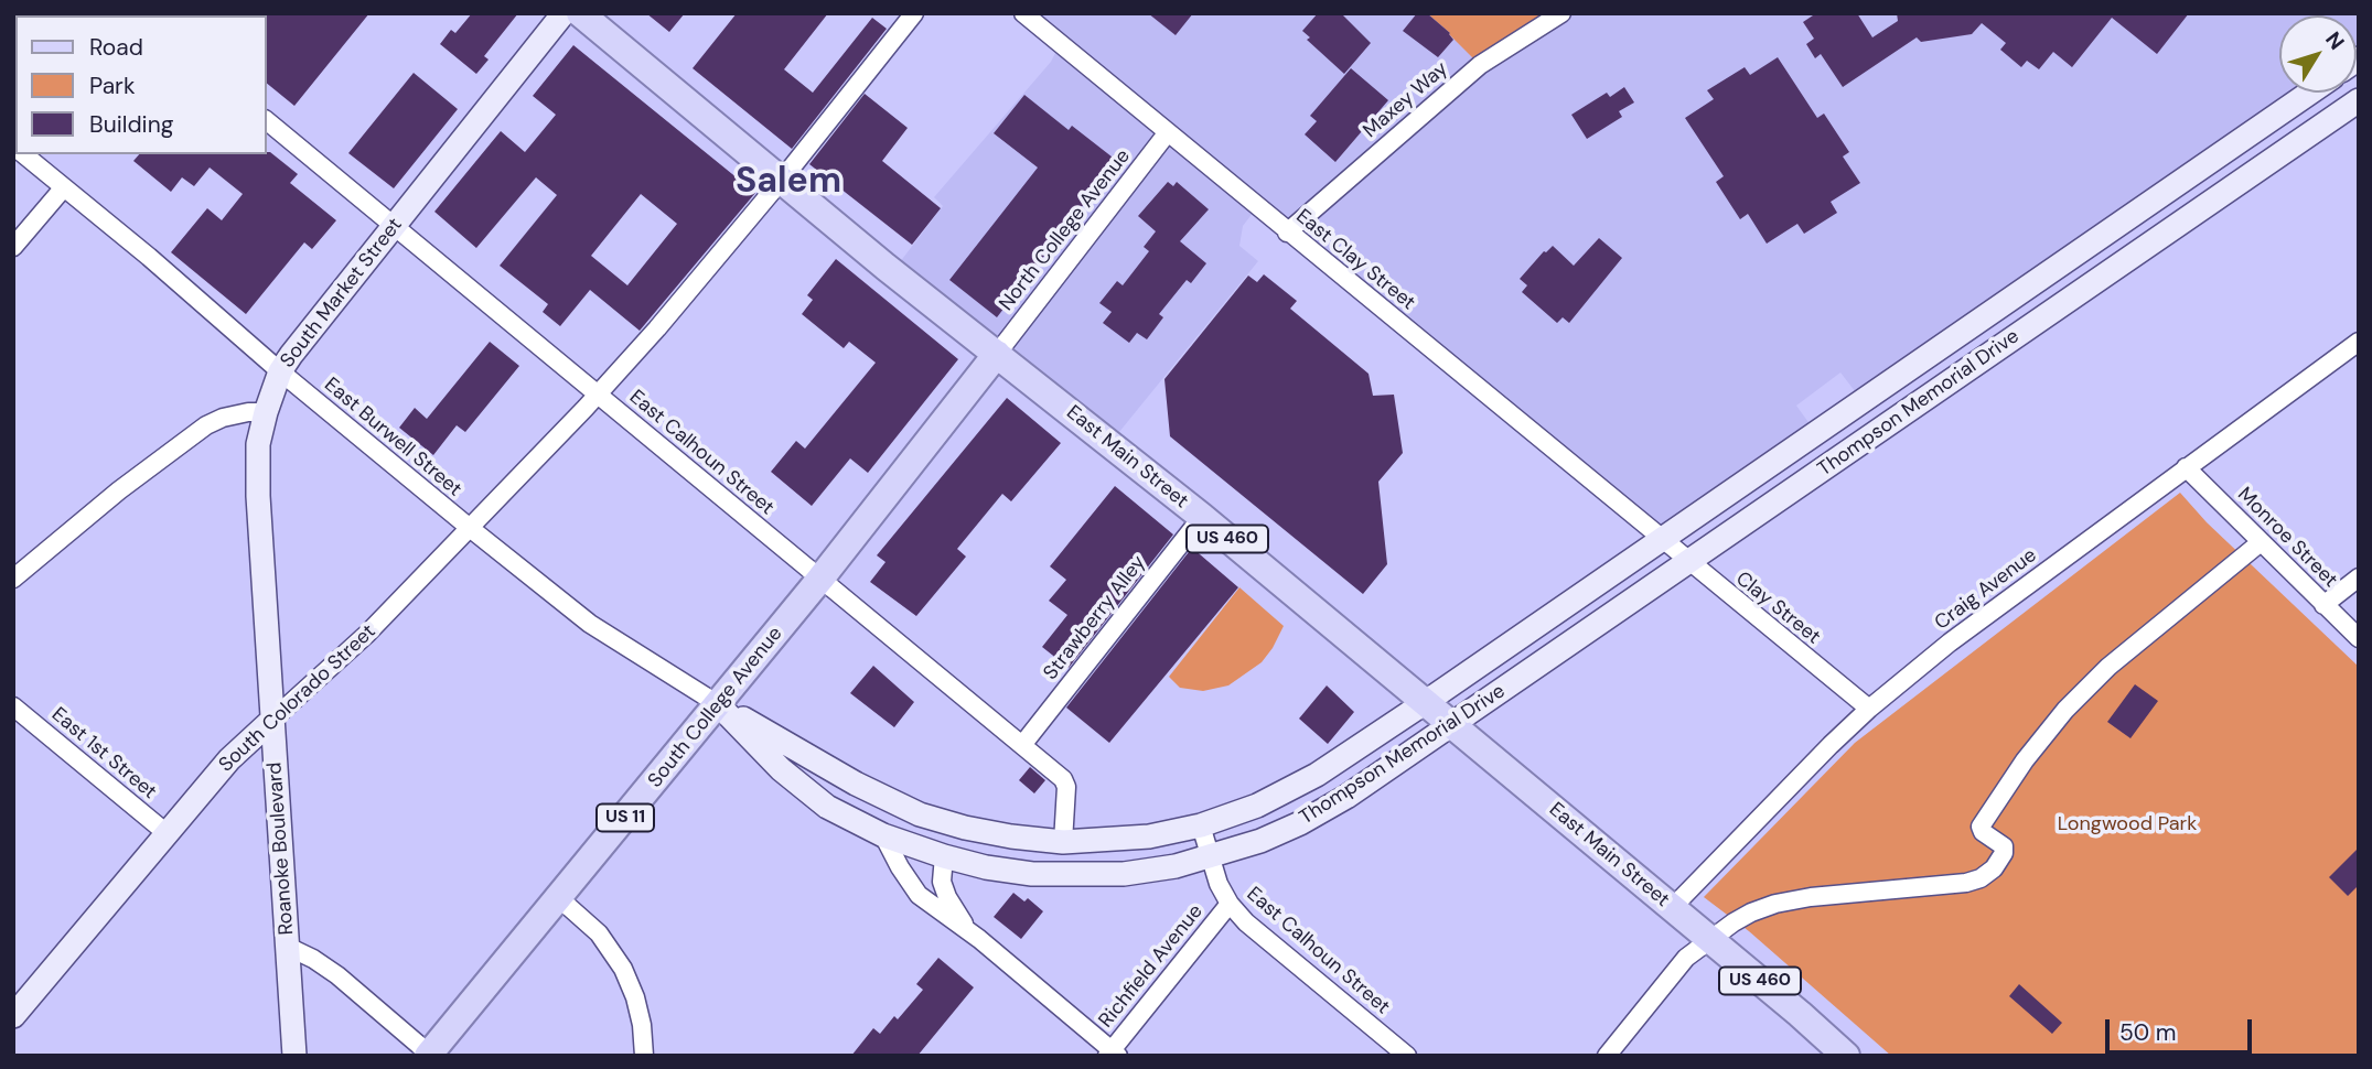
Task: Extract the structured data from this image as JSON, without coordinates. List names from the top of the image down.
{
  "streets": {
    "main road": [
      "South Market Street",
      "Thompson Memorial Drive",
      "East Main Street",
      "US 460",
      "South Colorado Street",
      "South College Avenue",
      "US 11",
      "Roanoke Boulevard"
    ],
    "street": [
      "Maxey Way",
      "North College Avenue",
      "East Clay Street",
      "East Burwell Street",
      "East Calhoun Street",
      "Monroe Street",
      "Craig Avenue",
      "Clay Street",
      "Strawberry Alley",
      "East 1st Street",
      "Richfield Avenue"
    ]
  },
  "crossings": [
    ["Maxey Way", "East Clay Street"],
    ["North College Avenue", "East Clay Street"],
    ["North College Avenue", "East Main Street"],
    ["North College Avenue", "South College Avenue"],
    ["East Clay Street", "Thompson Memorial Drive"],
    ["East Clay Street", "Clay Street"],
    ["South Market Street", "East Burwell Street"],
    ["South Market Street", "East Calhoun Street"],
    ["South Market Street", "Roanoke Boulevard"],
    ["Thompson Memorial Drive", "East Burwell Street"],
    ["Thompson Memorial Drive", "East Calhoun Street"],
    ["Thompson Memorial Drive", "East Main Street"],
    ["Thompson Memorial Drive", "Clay Street"],
    ["Thompson Memorial Drive", "South College Avenue"],
    ["East Burwell Street", "South Colorado Street"],
    ["East Burwell Street", "South College Avenue"],
    ["East Calhoun Street", "Strawberry Alley"],
    ["East Calhoun Street", "South Colorado Street"],
    ["East Calhoun Street", "South College Avenue"],
    ["East Calhoun Street", "Richfield Avenue"],
    ["East Main Street", "Craig Avenue"],
    ["East Main Street", "Strawberry Alley"],
    ["East Main Street", "South Colorado Street"],
    ["East Main Street", "South College Avenue"],
    ["Monroe Street", "Craig Avenue"],
    ["Craig Avenue", "Clay Street"],
    ["South Colorado Street", "East 1st Street"],
    ["South Colorado Street", "Roanoke Boulevard"]
  ],
  "districts": ["Salem"],
  "parks": ["Longwood Park"],
  "legend": ["Road", "Park", "Building"],
  "scale_bar": "50 m",
  "north": "top right"
}
